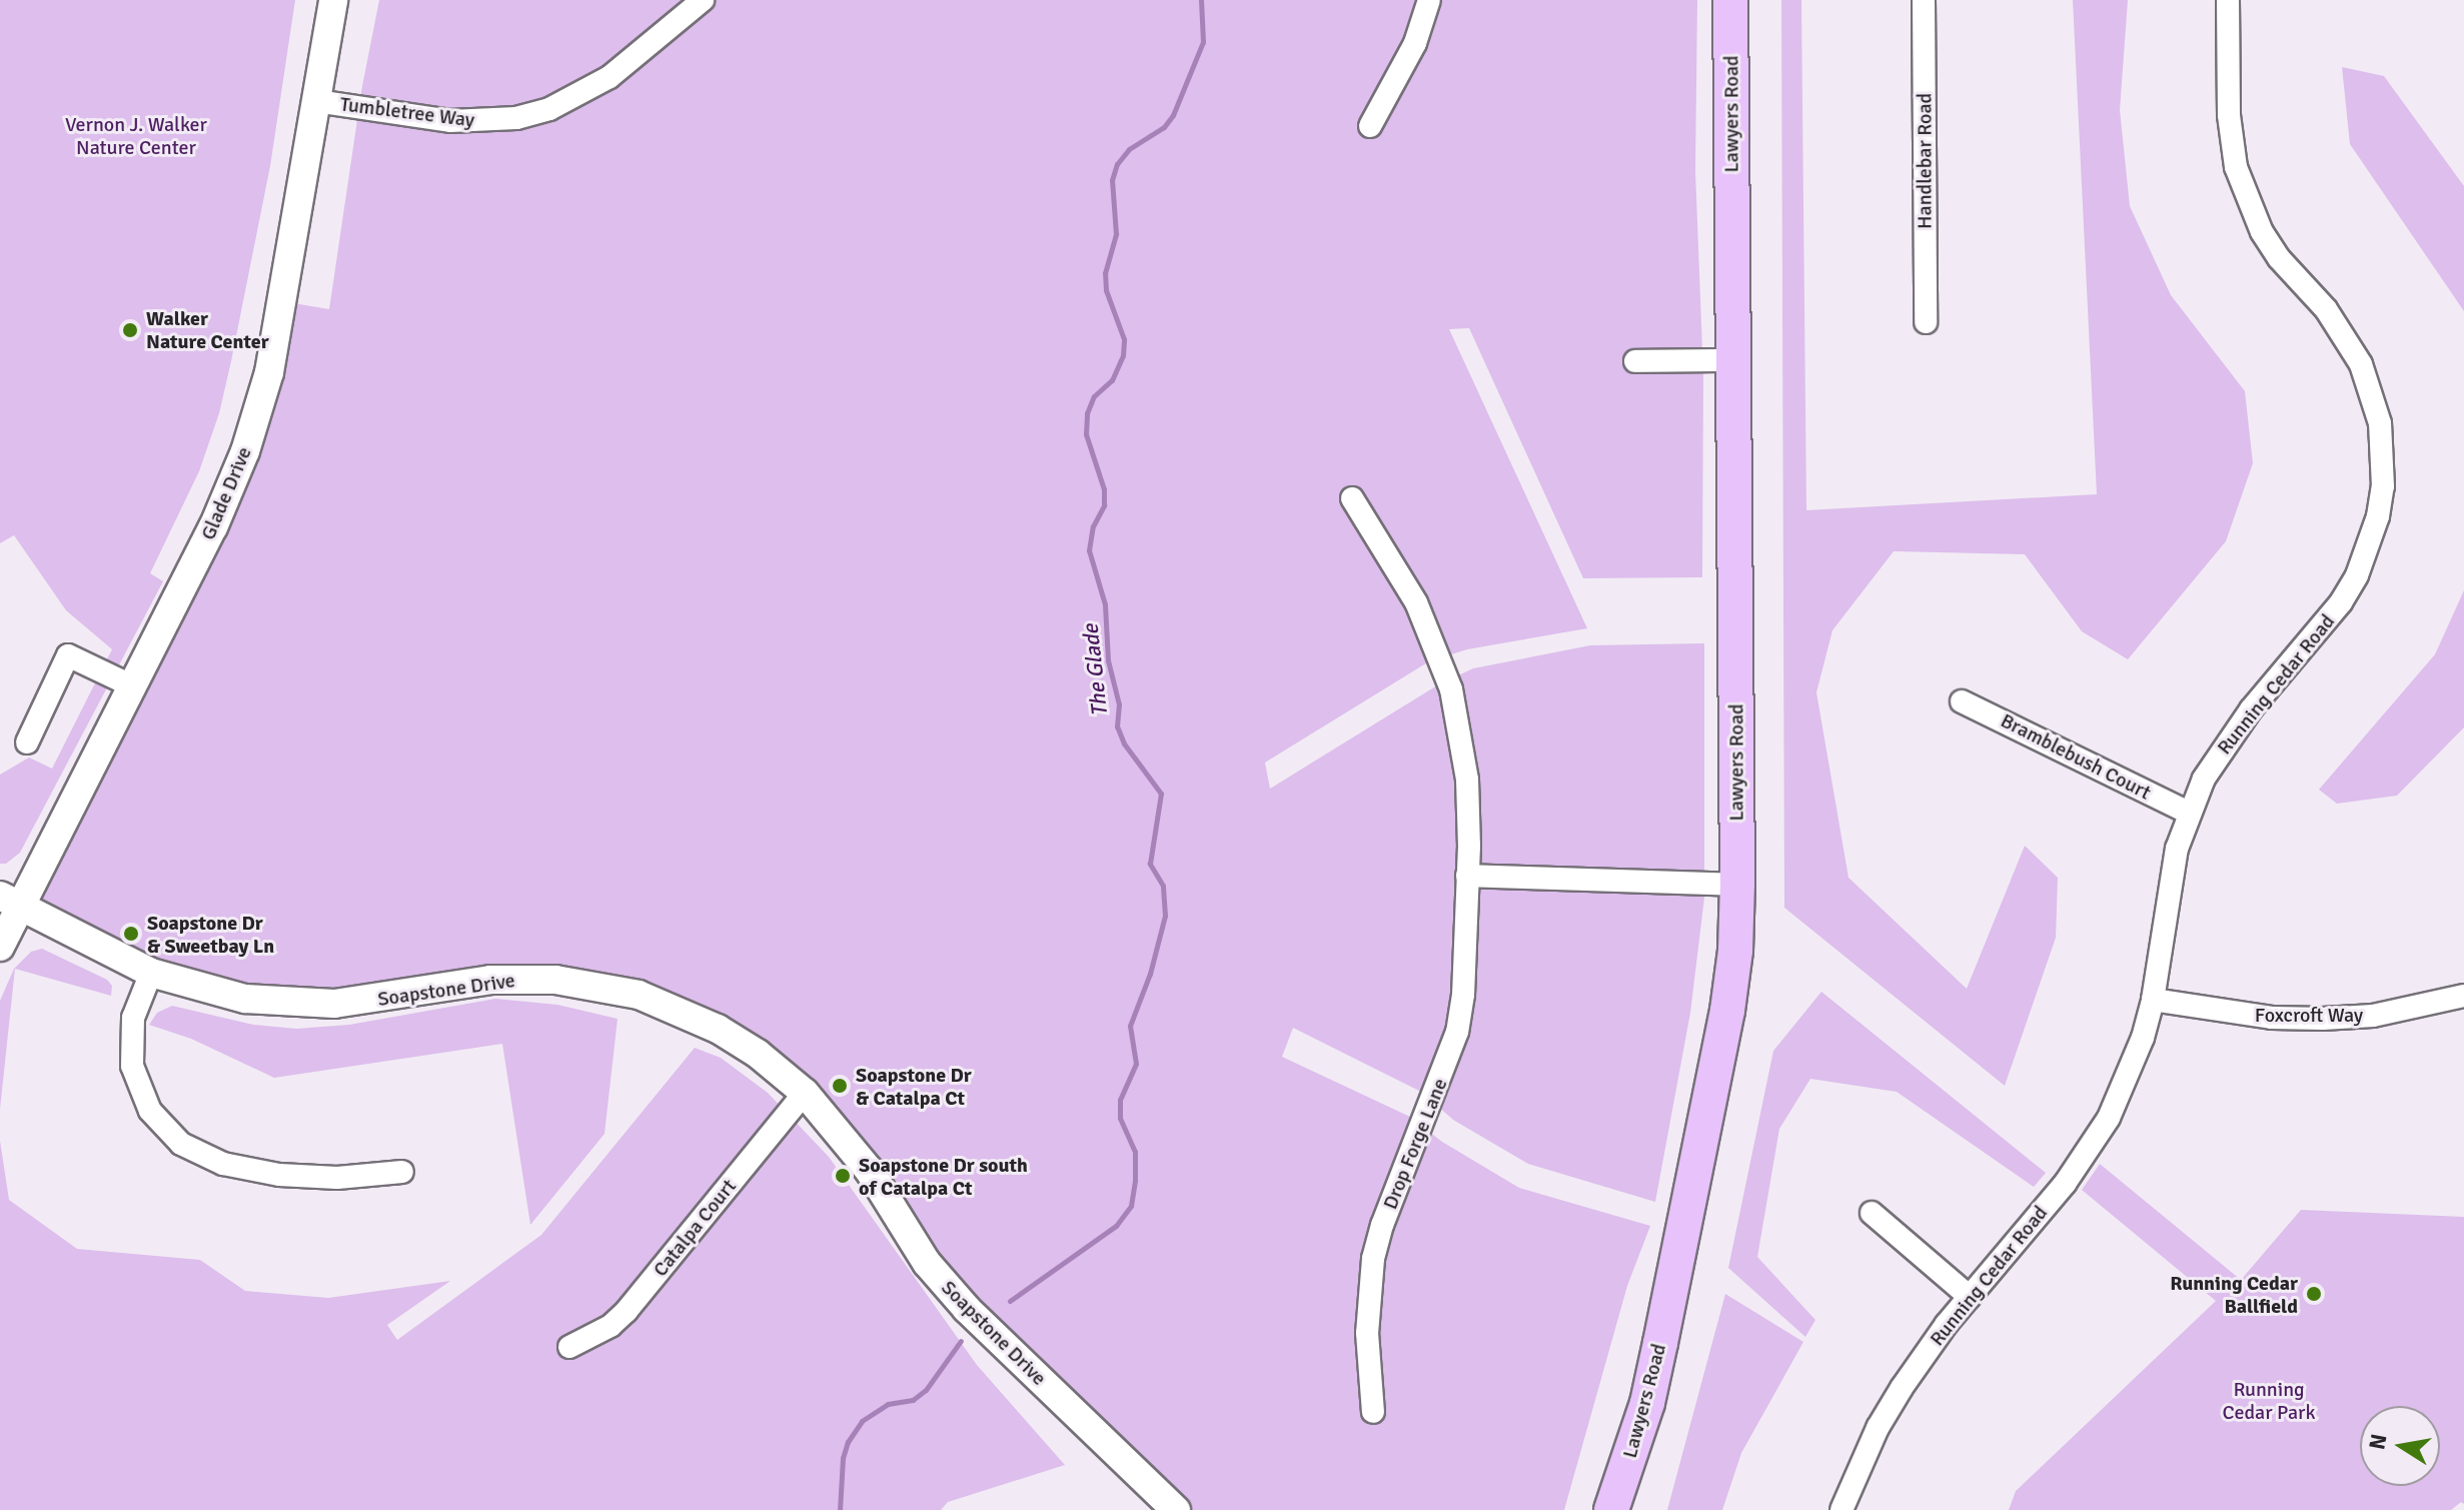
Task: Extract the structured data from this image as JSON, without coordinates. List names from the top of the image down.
{
  "streets": {
    "main road": ["Lawyers Road"],
    "street": [
      "Tumbletree Way",
      "Handlebar Road",
      "Glade Drive",
      "Running Cedar Road",
      "Bramblebush Court",
      "Soapstone Drive",
      "Foxcroft Way",
      "Drop Forge Lane",
      "Catalpa Court"
    ]
  },
  "crossings": [
    ["Tumbletree Way", "Glade Drive"],
    ["Glade Drive", "Soapstone Drive"],
    ["Running Cedar Road", "Bramblebush Court"],
    ["Running Cedar Road", "Foxcroft Way"],
    ["Soapstone Drive", "Catalpa Court"]
  ],
  "water": ["The Glade"],
  "parks": ["Vernon J. Walker Nature Center", "Running Cedar Park"],
  "places": [
    "Walker Nature Center",
    "Soapstone Dr & Sweetbay Ln",
    "Soapstone Dr & Catalpa Ct",
    "Soapstone Dr south of Catalpa Ct",
    "Running Cedar Ballfield"
  ],
  "north": "left"
}
